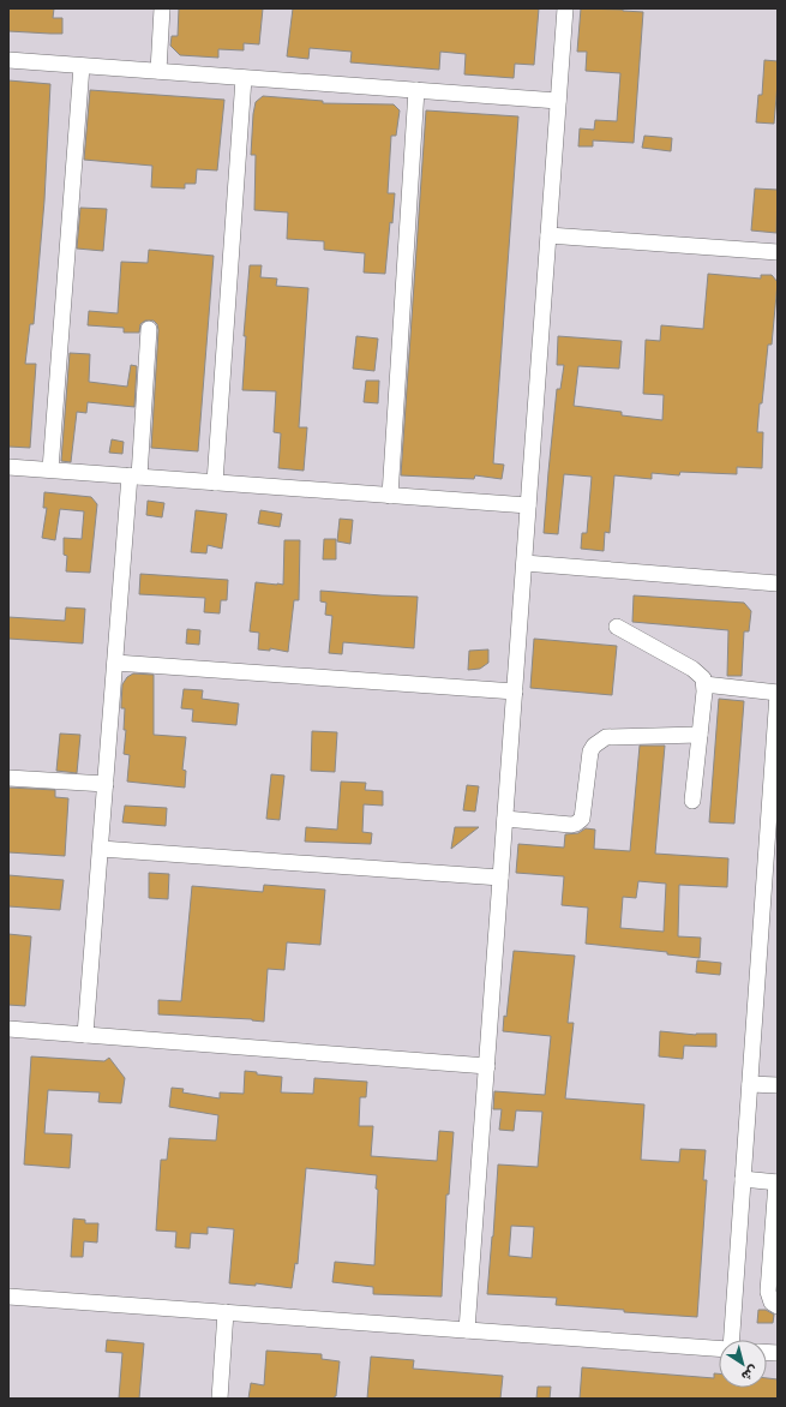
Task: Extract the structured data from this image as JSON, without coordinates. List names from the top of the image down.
{
  "north": "bottom right"
}
